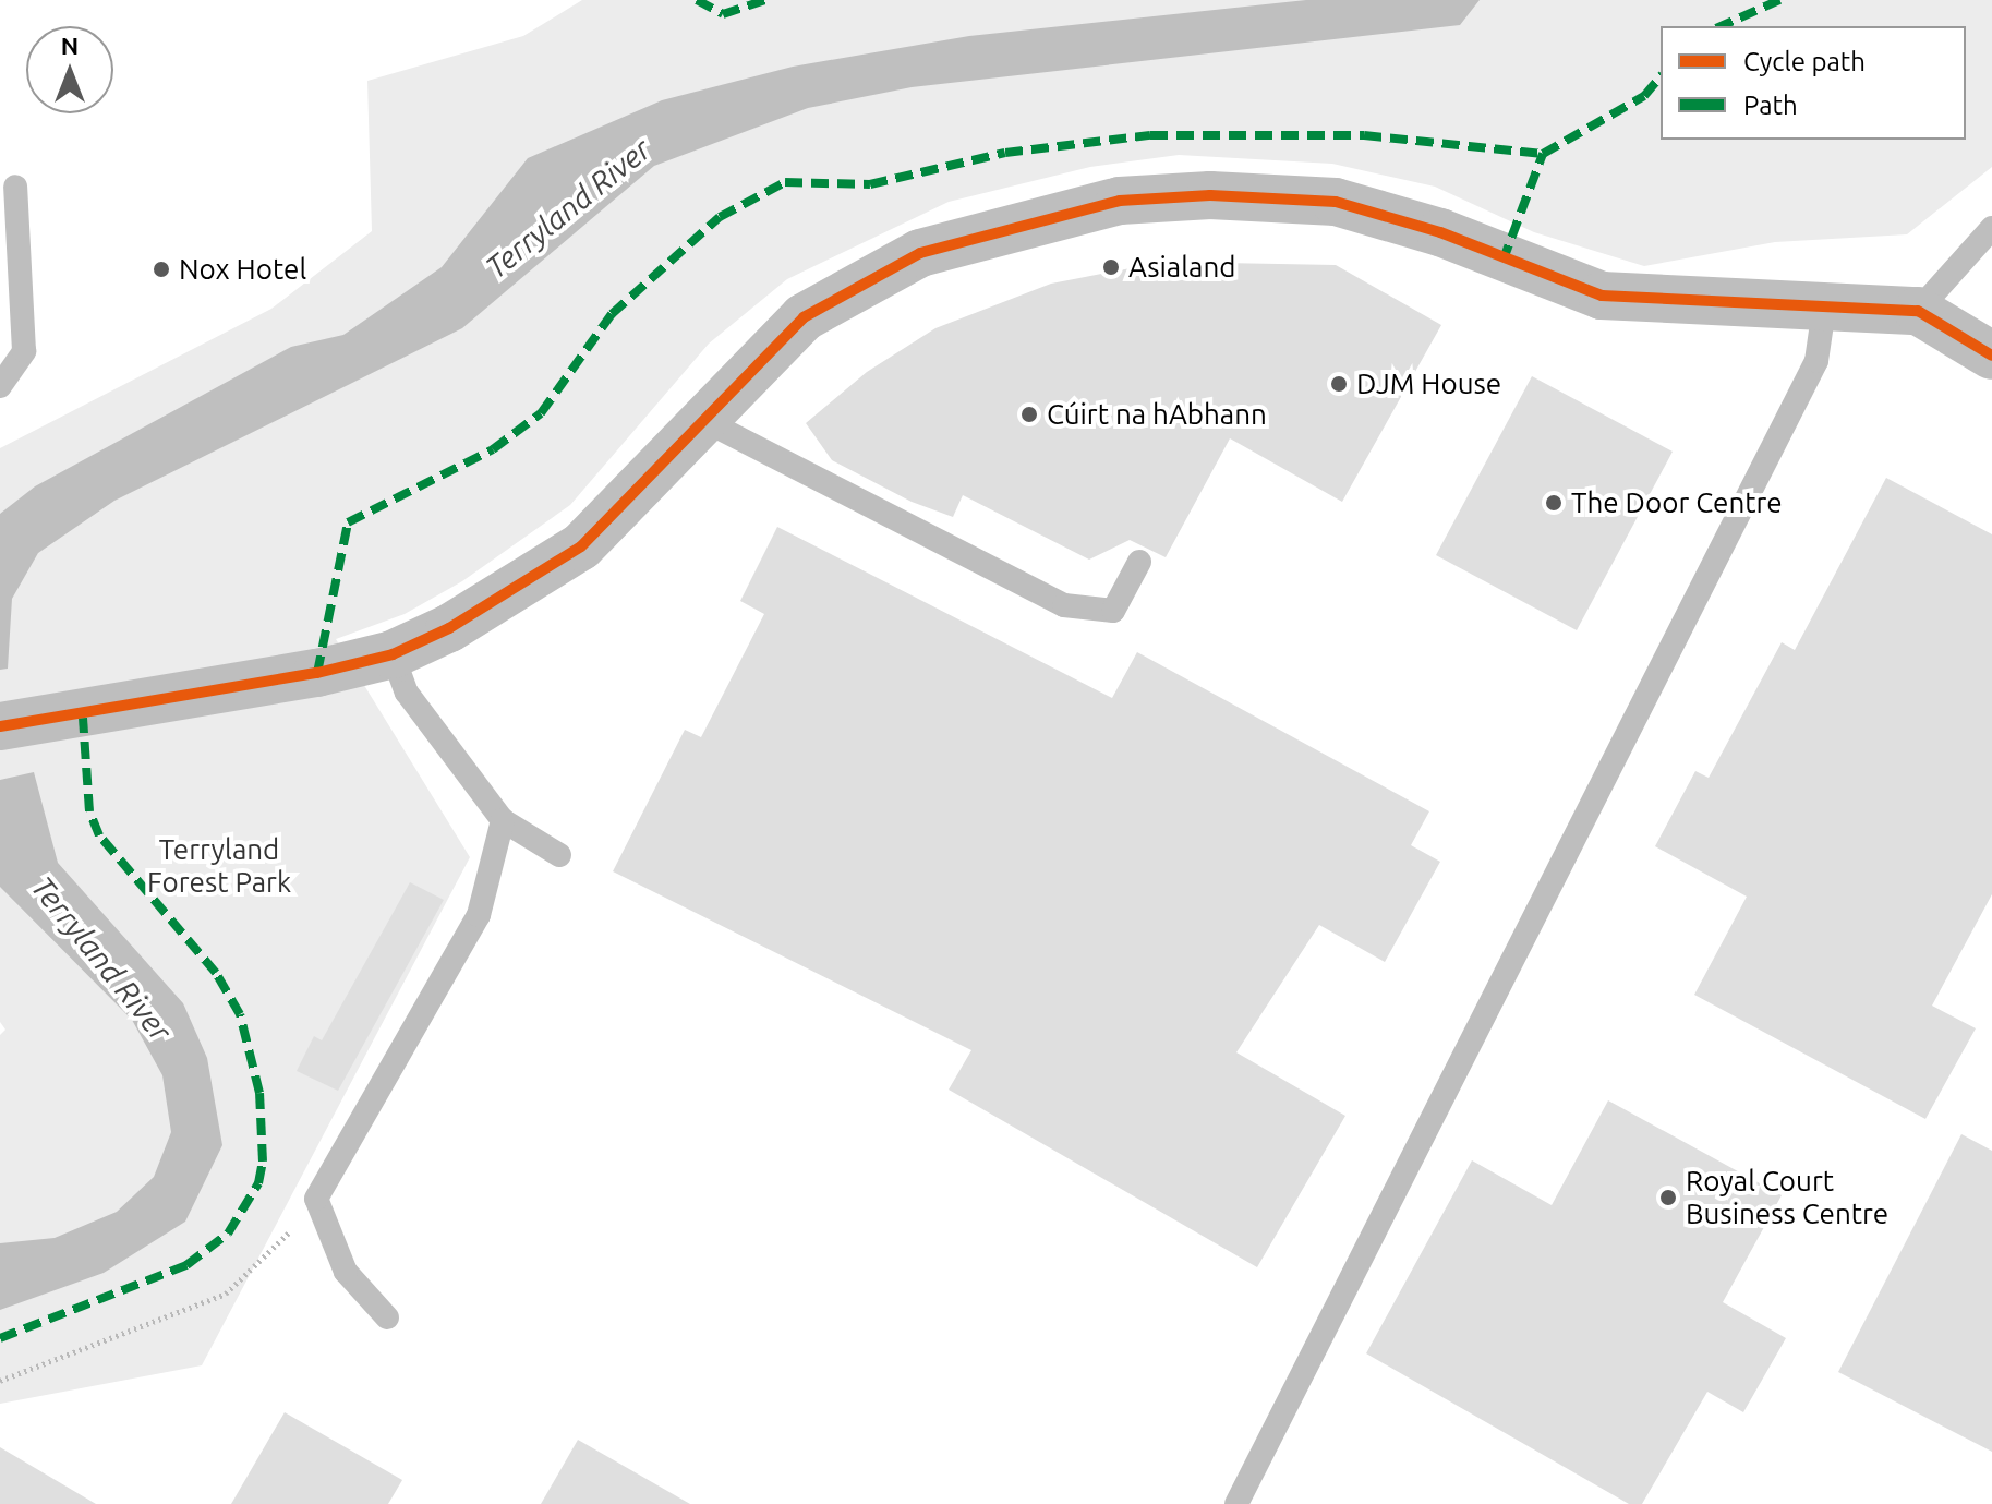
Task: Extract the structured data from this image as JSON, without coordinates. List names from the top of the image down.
{
  "water": ["Terryland River"],
  "parks": ["Terryland Forest Park"],
  "places": [
    "Asialand",
    "Nox Hotel",
    "DJM House",
    "Cúirt na hAbhann",
    "The Door Centre",
    "Royal Court Business Centre"
  ],
  "legend": ["Cycle path", "Path"],
  "north": "top"
}
